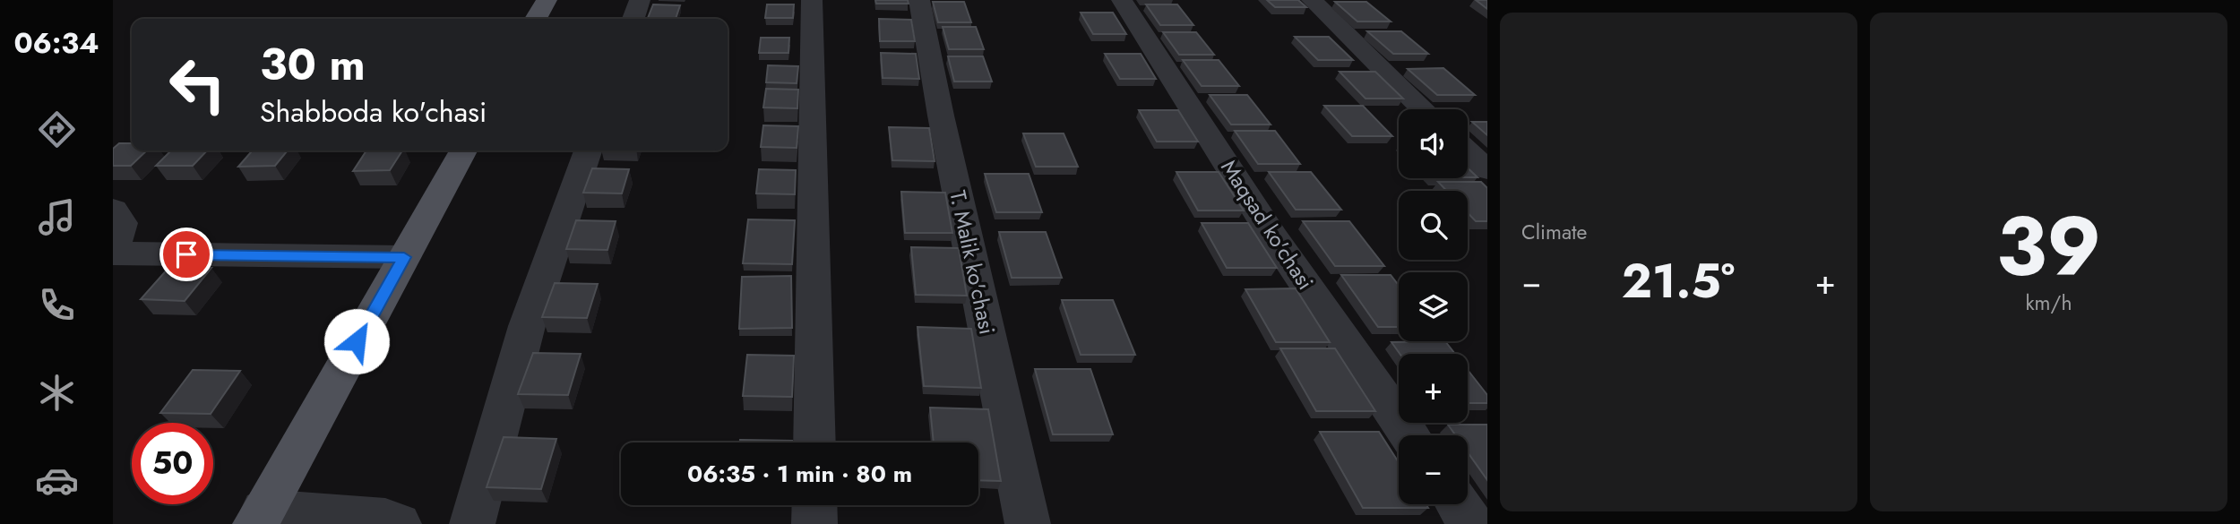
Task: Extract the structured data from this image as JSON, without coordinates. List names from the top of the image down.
{
  "streets": {
    "street": ["Maqsad ko'chasi", "T. Malik ko'chasi"]
  },
  "page": {
    "tabs": "06:34",
    "tile": [
      "Climate",
      ["39", "km/h"]
    ],
    "turn": ["30 m", "Shabboda ko'chasi"],
    "map_buttons": ["+", "−"],
    "heat": ["−", "21.5°", "+"],
    "limit": "50",
    "trip": "06:35 · 1 min · 80 m"
  }
}
